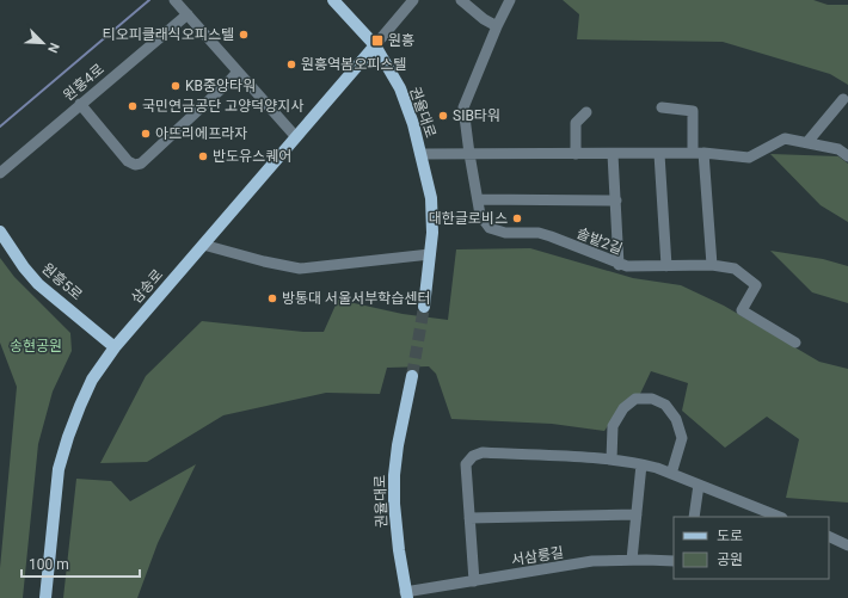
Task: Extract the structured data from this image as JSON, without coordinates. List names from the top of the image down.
{
  "streets": {
    "main road": ["권율대로", "원흥5로", "삼송로"],
    "street": ["원흥4로", "솔밭2길", "서삼릉길"]
  },
  "crossings": [
    ["권율대로", "삼송로"],
    ["권율대로", "서삼릉길"],
    ["원흥5로", "삼송로"]
  ],
  "parks": ["송현공원"],
  "places": {
    "other": [
      "티오피클래식오피스텔",
      "원흥역봄오피스텔",
      "KB중앙타워",
      "국민연금공단 고양덕양지사",
      "SIB타워",
      "아뜨리에프라자",
      "반도유스퀘어",
      "대한글로비스",
      "방통대 서울서부학습센터"
    ],
    "transit": ["원흥"]
  },
  "legend": ["도로", "공원"],
  "scale_bar": "100 m",
  "north": "bottom right"
}
